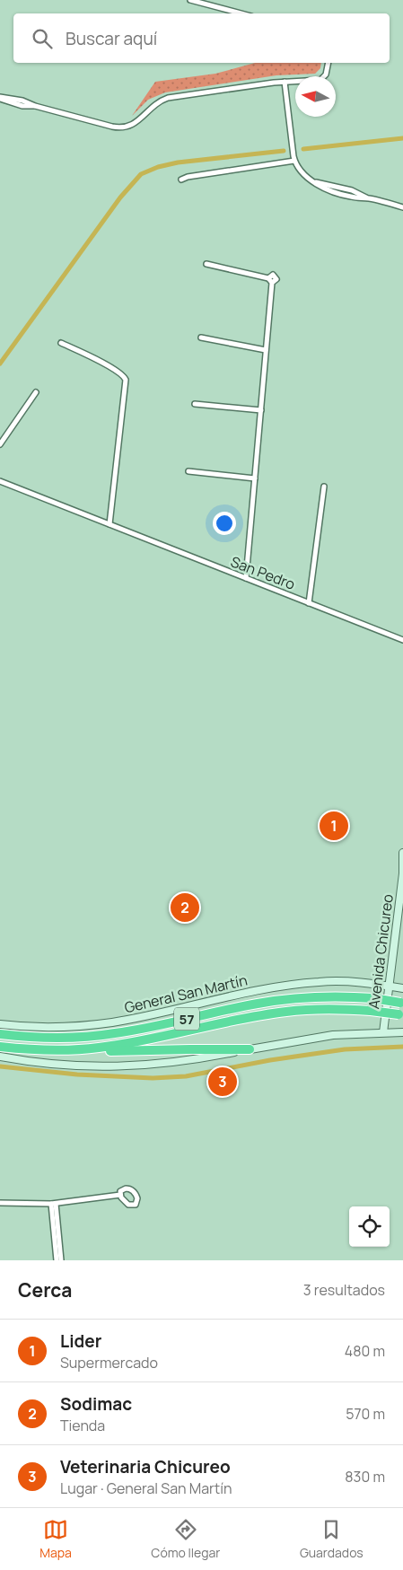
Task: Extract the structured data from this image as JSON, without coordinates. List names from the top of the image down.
{
  "streets": {
    "highway": ["57"],
    "main road": ["Avenida Chicureo", "General San Martín"],
    "street": ["San Pedro"]
  },
  "crossings": [
    ["Avenida Chicureo", "General San Martín"]
  ],
  "north": "left",
  "page": {
    "search": "Buscar aquí",
    "pins": ["1", "2", "3"],
    "heading": ["Cerca", "3 resultados"],
    "list": [
      {
        "mark": "1",
        "name": "Lider",
        "note": "Supermercado",
        "value": "480 m"
      },
      {
        "mark": "2",
        "name": "Sodimac",
        "note": "Tienda",
        "value": "570 m"
      },
      {
        "mark": "3",
        "name": "Veterinaria Chicureo",
        "note": "Lugar · General San Martín",
        "value": "830 m"
      }
    ],
    "nav": ["Mapa", "Cómo llegar", "Guardados"]
  }
}
